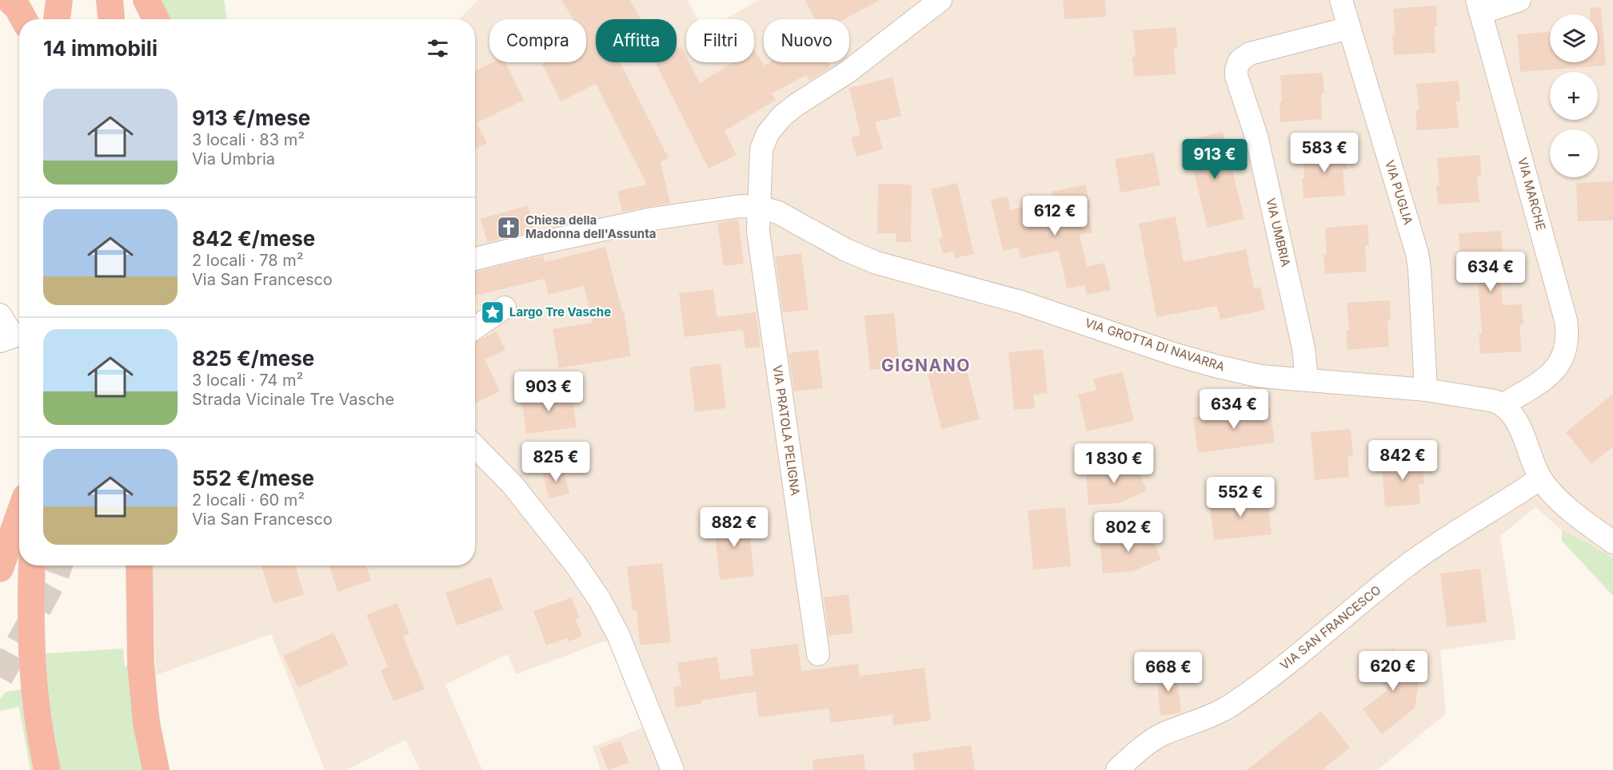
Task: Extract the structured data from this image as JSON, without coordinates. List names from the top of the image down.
{
  "streets": {
    "street": [
      "VIA PUGLIA",
      "VIA MARCHE",
      "VIA UMBRIA",
      "VIA GROTTA DI NAVARRA",
      "VIA PRATOLA PELIGNA",
      "VIA SAN FRANCESCO"
    ]
  },
  "crossings": [
    ["VIA PUGLIA", "VIA UMBRIA"],
    ["VIA PUGLIA", "VIA GROTTA DI NAVARRA"],
    ["VIA MARCHE", "VIA GROTTA DI NAVARRA"],
    ["VIA UMBRIA", "VIA GROTTA DI NAVARRA"],
    ["VIA GROTTA DI NAVARRA", "VIA PRATOLA PELIGNA"]
  ],
  "districts": ["GIGNANO"],
  "places": {
    "church": ["Chiesa della Madonna dell'Assunta"],
    "place": ["Largo Tre Vasche"]
  },
  "page": {
    "map_buttons": ["+", "−"],
    "chip": [
      "Compra",
      "Affitta",
      "Filtri",
      "Nuovo"
    ],
    "heading": "14 immobili",
    "list": [
      {
        "name": "913 €/mese",
        "note": "3 locali · 83 m² · Via Umbria"
      },
      {
        "name": "842 €/mese",
        "note": "2 locali · 78 m² · Via San Francesco"
      },
      {
        "name": "825 €/mese",
        "note": "3 locali · 74 m² · Strada Vicinale Tre Vasche"
      },
      {
        "name": "552 €/mese",
        "note": "2 locali · 60 m² · Via San Francesco"
      }
    ],
    "price": [
      "583 €",
      "913 €",
      "612 €",
      "634 €",
      "903 €",
      "634 €",
      "842 €",
      "825 €",
      "1 830 €",
      "552 €",
      "882 €",
      "802 €",
      "620 €",
      "668 €"
    ]
  }
}
